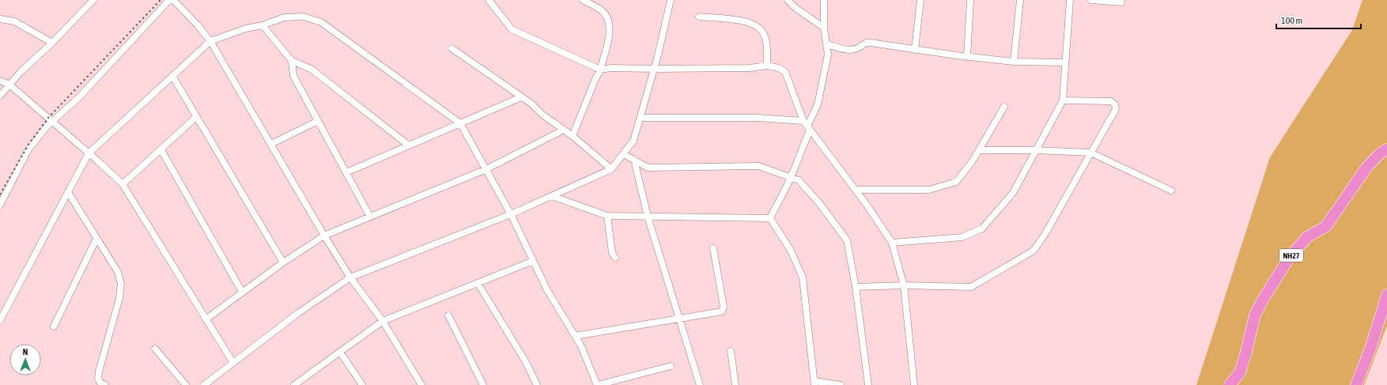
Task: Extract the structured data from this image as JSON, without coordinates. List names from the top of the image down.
{
  "streets": {
    "highway": ["NH27"]
  },
  "scale_bar": "100 m",
  "north": "top"
}
